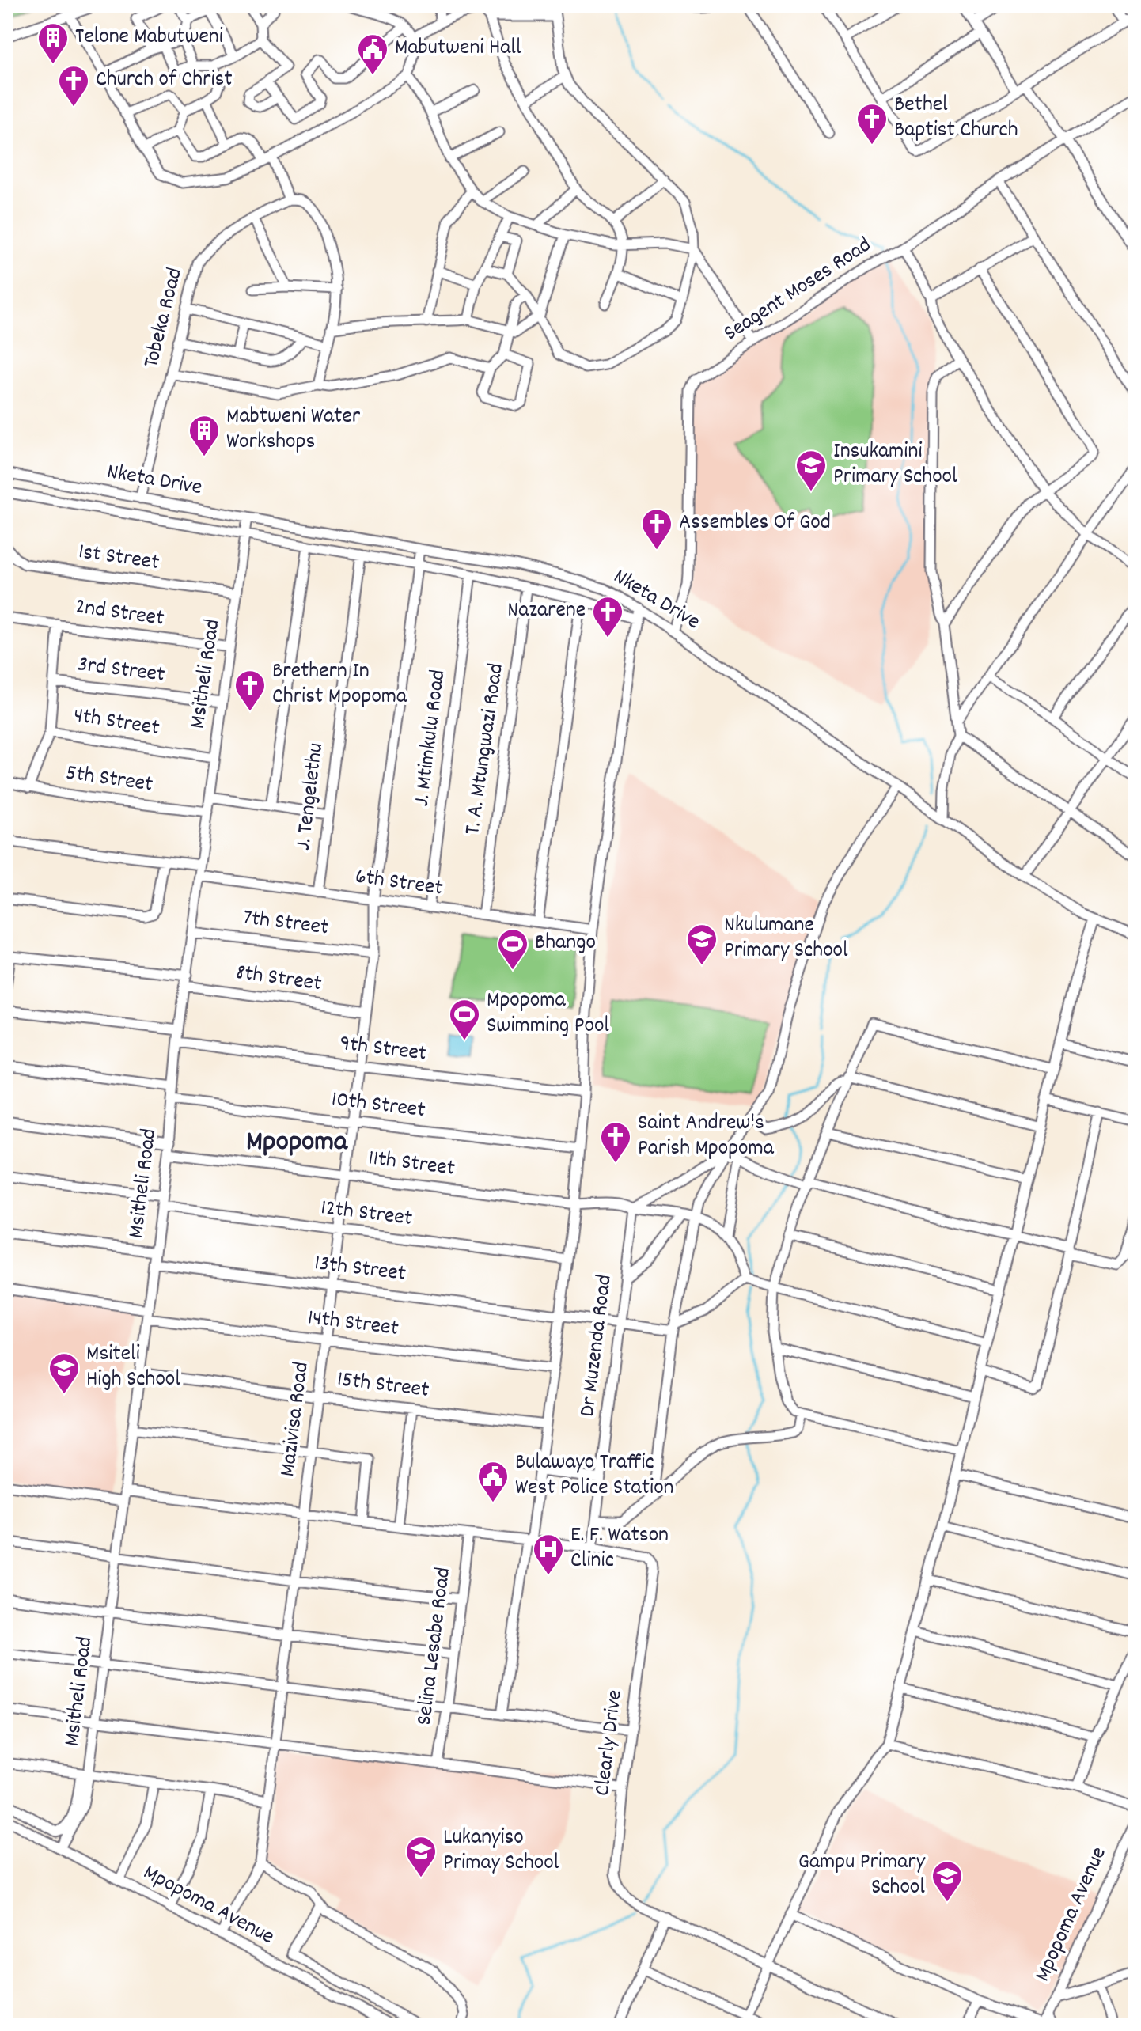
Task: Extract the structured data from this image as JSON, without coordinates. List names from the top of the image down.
{
  "streets": {
    "street": [
      "Seagent Moses Road",
      "Tobeka Road",
      "Nketa Drive",
      "1st Street",
      "2nd Street",
      "3rd Street",
      "Msitheli Road",
      "4th Street",
      "J. Mtimkulu Road",
      "T. A. Mtungwazi Road",
      "5th Street",
      "J. Tengelethu",
      "6th Street",
      "7th Street",
      "8th Street",
      "9th Street",
      "10th Street",
      "11th Street",
      "12th Street",
      "13th Street",
      "14th Street",
      "Dr Muzenda Road",
      "15th Street",
      "Mazivisa Road",
      "Selina Lesabe Road",
      "Clearly Drive",
      "Mpopoma Avenue"
    ]
  },
  "crossings": [
    ["Seagent Moses Road", "Nketa Drive"],
    ["Tobeka Road", "Nketa Drive"],
    ["Nketa Drive", "Msitheli Road"],
    ["Nketa Drive", "Mazivisa Road"],
    ["1st Street", "Msitheli Road"],
    ["2nd Street", "Msitheli Road"],
    ["3rd Street", "Msitheli Road"],
    ["Msitheli Road", "4th Street"],
    ["Msitheli Road", "5th Street"],
    ["Msitheli Road", "6th Street"],
    ["Msitheli Road", "7th Street"],
    ["Msitheli Road", "8th Street"],
    ["Msitheli Road", "9th Street"],
    ["Msitheli Road", "10th Street"],
    ["Msitheli Road", "11th Street"],
    ["Msitheli Road", "12th Street"],
    ["Msitheli Road", "13th Street"],
    ["Msitheli Road", "14th Street"],
    ["Msitheli Road", "15th Street"],
    ["Msitheli Road", "Clearly Drive"],
    ["Msitheli Road", "Mpopoma Avenue"],
    ["J. Mtimkulu Road", "6th Street"],
    ["T. A. Mtungwazi Road", "6th Street"],
    ["J. Tengelethu", "6th Street"],
    ["6th Street", "Mazivisa Road"],
    ["7th Street", "Mazivisa Road"],
    ["8th Street", "Mazivisa Road"],
    ["9th Street", "Mazivisa Road"],
    ["10th Street", "Mazivisa Road"],
    ["11th Street", "Mazivisa Road"],
    ["12th Street", "Mazivisa Road"],
    ["13th Street", "Dr Muzenda Road"],
    ["13th Street", "Mazivisa Road"],
    ["14th Street", "Mazivisa Road"],
    ["Dr Muzenda Road", "Clearly Drive"],
    ["15th Street", "Mazivisa Road"],
    ["Mazivisa Road", "Clearly Drive"],
    ["Mazivisa Road", "Mpopoma Avenue"],
    ["Selina Lesabe Road", "Clearly Drive"]
  ],
  "districts": ["Mpopoma"],
  "places": {
    "building": ["Telone Mabutweni", "Mabtweni Water Workshops"],
    "public building": ["Mabutweni Hall", "Bulawayo Traffic West Police Station"],
    "church": [
      "Church of Christ",
      "Bethel Baptist Church",
      "Assembles Of God",
      "Nazarene",
      "Brethern In Christ Mpopoma",
      "Saint Andrew's Parish Mpopoma"
    ],
    "school or university": [
      "Insukamini Primary School",
      "Nkulumane Primary School",
      "Msiteli High School",
      "Lukanyiso Primay School",
      "Gampu Primary School"
    ],
    "sports": ["Bhango", "Mpopoma Swimming Pool"],
    "hospital": ["E. F. Watson Clinic"]
  }
}
